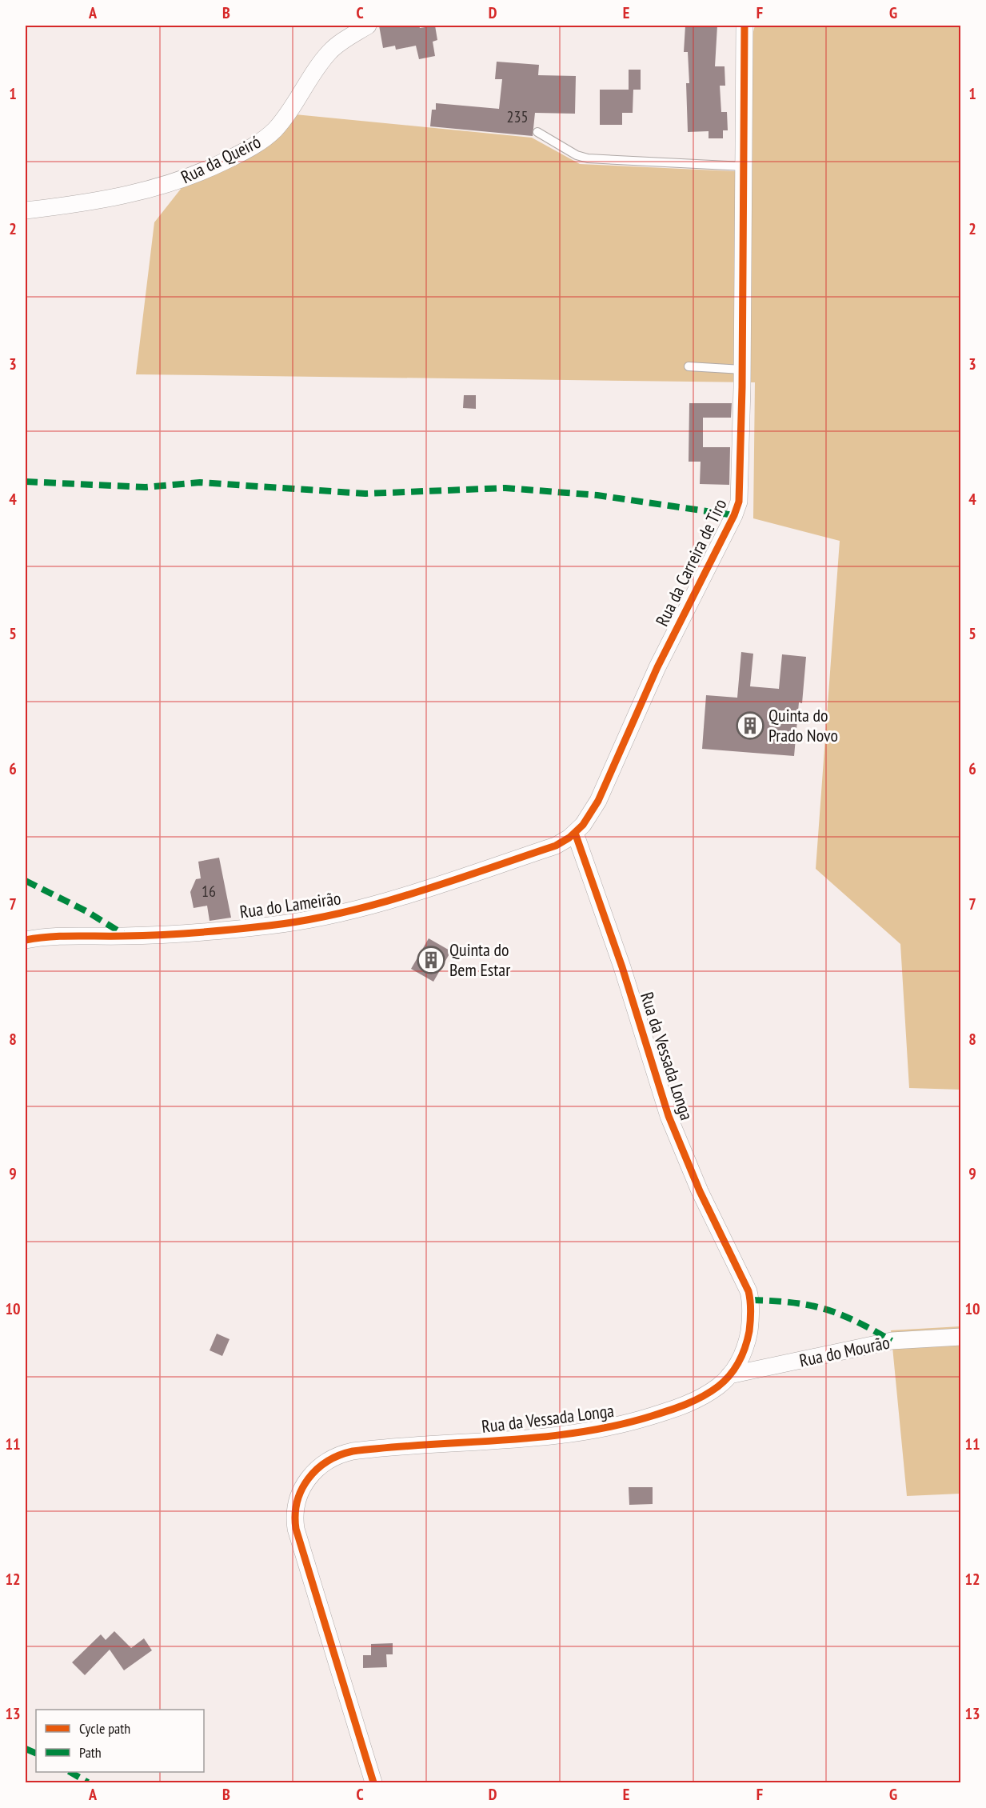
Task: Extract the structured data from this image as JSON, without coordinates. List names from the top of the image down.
{
  "streets": {
    "street": [
      "Rua da Queiró",
      "Rua da Carreira de Tiro",
      "Rua do Lameirão",
      "Rua da Vessada Longa",
      "Rua do Mourão"
    ]
  },
  "crossings": [
    ["Rua da Carreira de Tiro", "Rua do Lameirão"],
    ["Rua da Carreira de Tiro", "Rua da Vessada Longa"],
    ["Rua do Lameirão", "Rua da Vessada Longa"],
    ["Rua da Vessada Longa", "Rua do Mourão"]
  ],
  "places": {
    "building": ["Quinta do Prado Novo", "Quinta do Bem Estar"]
  },
  "house_numbers": ["235", "16"],
  "legend": ["Cycle path", "Path"],
  "grid": {
    "columns": [
      "A",
      "B",
      "C",
      "D",
      "E",
      "F",
      "G"
    ],
    "rows": [
      "1",
      "2",
      "3",
      "4",
      "5",
      "6",
      "7",
      "8",
      "9",
      "10",
      "11",
      "12",
      "13"
    ]
  }
}
